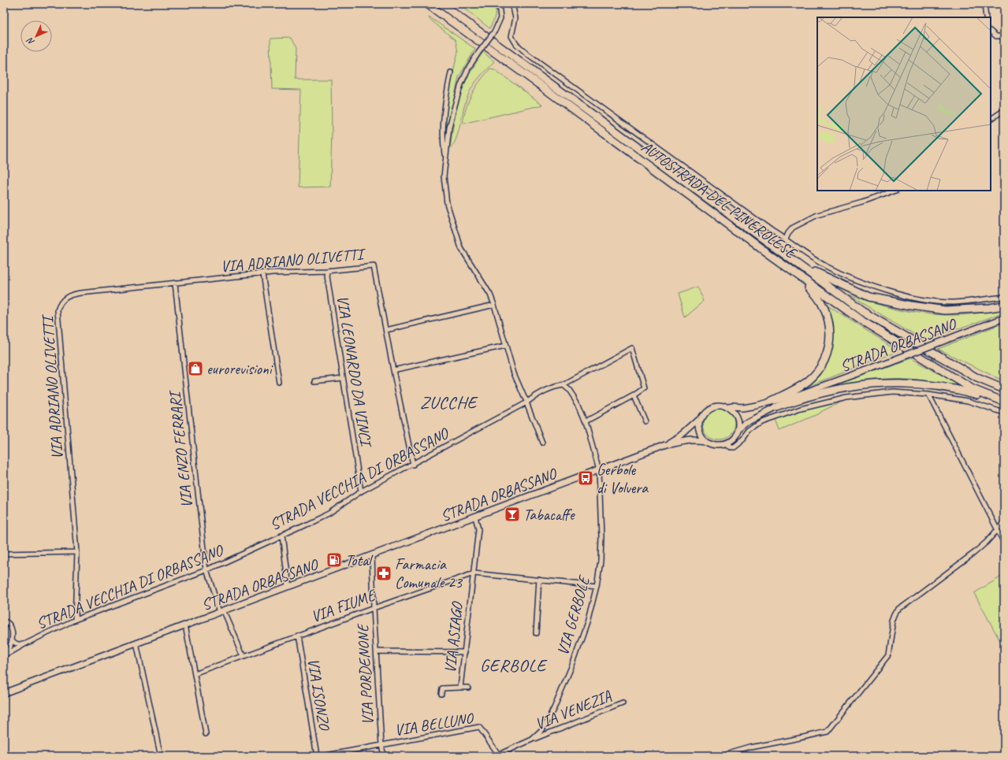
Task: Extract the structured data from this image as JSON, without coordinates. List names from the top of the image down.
{
  "streets": {
    "highway": ["AUTOSTRADA DEL PINEROLESE"],
    "main road": ["STRADA ORBASSANO"],
    "street": [
      "VIA ADRIANO OLIVETTI",
      "VIA LEONARDO DA VINCI",
      "VIA ENZO FERRARI",
      "STRADA VECCHIA DI ORBASSANO",
      "VIA FIUME",
      "VIA GERBOLE",
      "VIA ASIAGO",
      "VIA PORDENONE",
      "VIA ISONZO",
      "VIA VENEZIA",
      "VIA BELLUNO"
    ]
  },
  "crossings": [
    ["VIA ADRIANO OLIVETTI", "VIA LEONARDO DA VINCI"],
    ["VIA ADRIANO OLIVETTI", "VIA ENZO FERRARI"],
    ["VIA ADRIANO OLIVETTI", "STRADA VECCHIA DI ORBASSANO"],
    ["STRADA ORBASSANO", "VIA ENZO FERRARI"],
    ["STRADA ORBASSANO", "VIA GERBOLE"],
    ["STRADA ORBASSANO", "VIA ASIAGO"],
    ["STRADA ORBASSANO", "VIA PORDENONE"],
    ["VIA LEONARDO DA VINCI", "STRADA VECCHIA DI ORBASSANO"],
    ["VIA ENZO FERRARI", "STRADA VECCHIA DI ORBASSANO"],
    ["VIA ENZO FERRARI", "VIA FIUME"],
    ["STRADA VECCHIA DI ORBASSANO", "VIA GERBOLE"],
    ["VIA FIUME", "VIA GERBOLE"],
    ["VIA FIUME", "VIA ASIAGO"],
    ["VIA FIUME", "VIA PORDENONE"],
    ["VIA FIUME", "VIA ISONZO"],
    ["VIA GERBOLE", "VIA VENEZIA"],
    ["VIA GERBOLE", "VIA BELLUNO"],
    ["VIA PORDENONE", "VIA BELLUNO"]
  ],
  "districts": ["ZUCCHE", "GERBOLE"],
  "places": {
    "shop": ["eurorevisioni"],
    "bus stop": ["Gerbole di Volvera"],
    "bar": ["Tabacaffe"],
    "fuel station": ["Total"],
    "pharmacy": ["Farmacia Comunale 23"]
  },
  "north": "bottom left"
}
